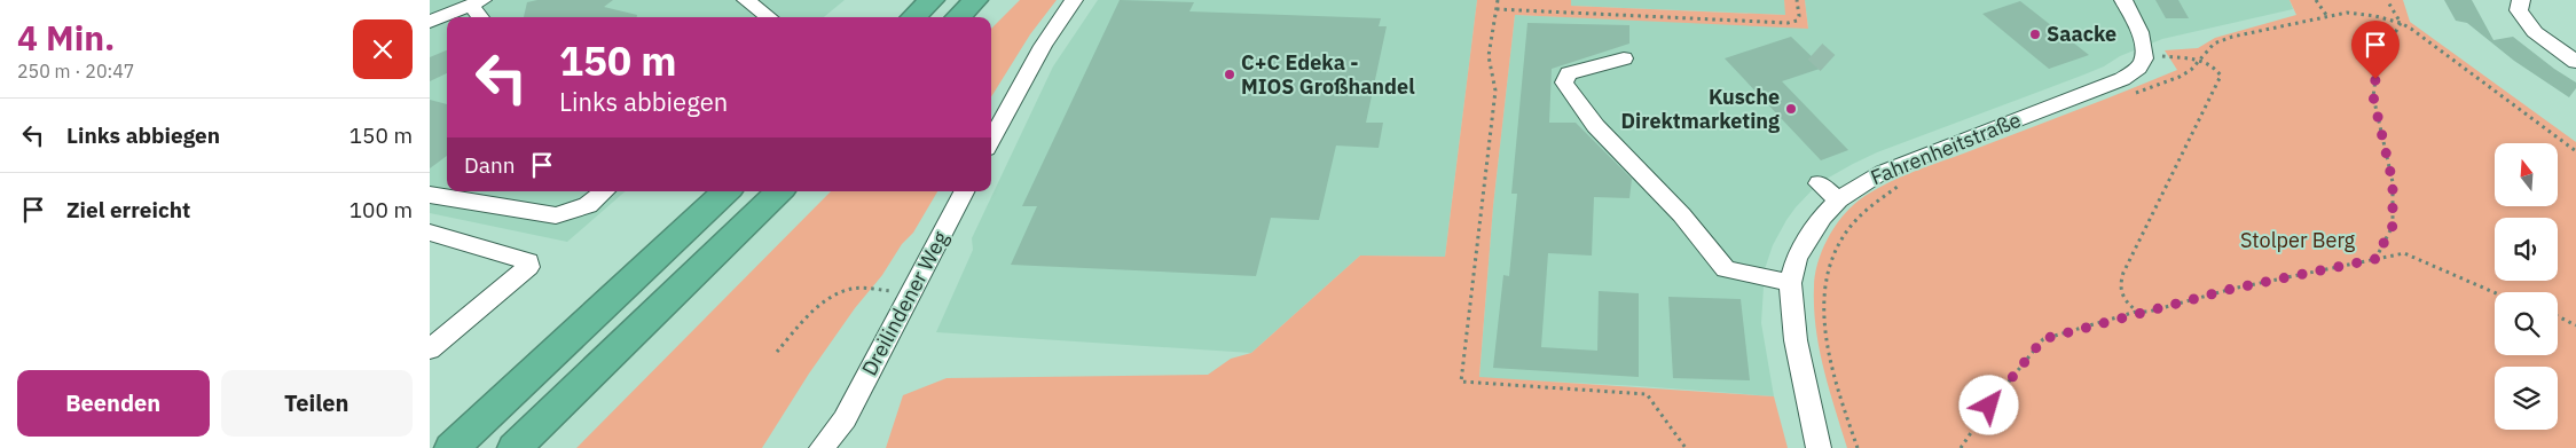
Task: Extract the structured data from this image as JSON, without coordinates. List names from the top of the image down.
{
  "streets": {
    "street": ["Fahrenheitstraße", "Dreilindener Weg"]
  },
  "parks": ["Stolper Berg"],
  "places": ["Saacke", "C+C Edeka - MIOS Großhandel", "Kusche Direktmarketing"],
  "north": "top",
  "page": {
    "heading": ["4 Min.", "250 m · 20:47"],
    "turn": ["150 m", "Links abbiegen"],
    "list": [
      {
        "name": "Links abbiegen",
        "value": "150 m"
      },
      {
        "name": "Ziel erreicht",
        "value": "100 m"
      }
    ],
    "then": "Dann",
    "buttons": ["Beenden", "Teilen"]
  }
}
